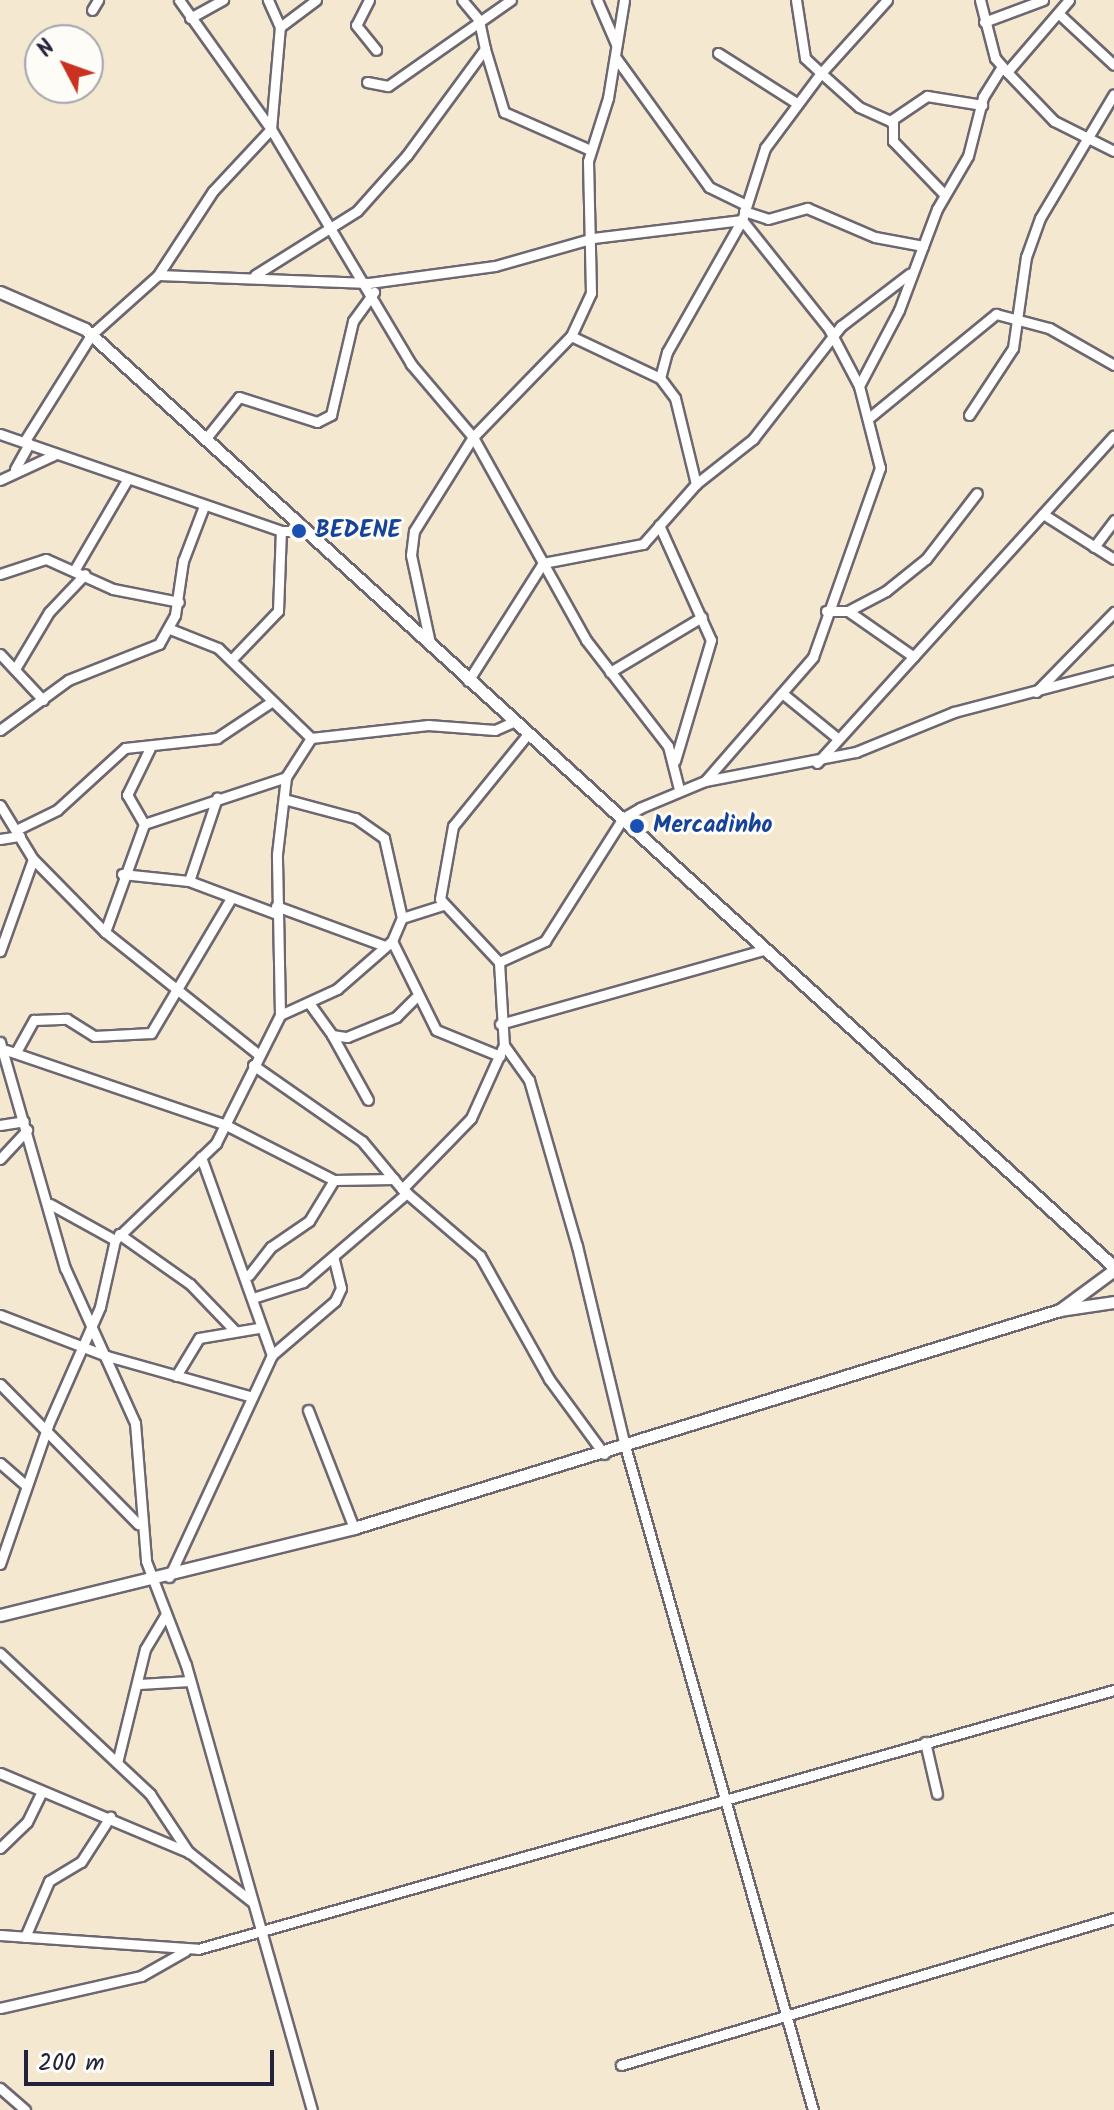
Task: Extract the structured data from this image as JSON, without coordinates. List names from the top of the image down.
{
  "places": ["BEDENE", "Mercadinho"],
  "scale_bar": "200 m",
  "north": "top left"
}
